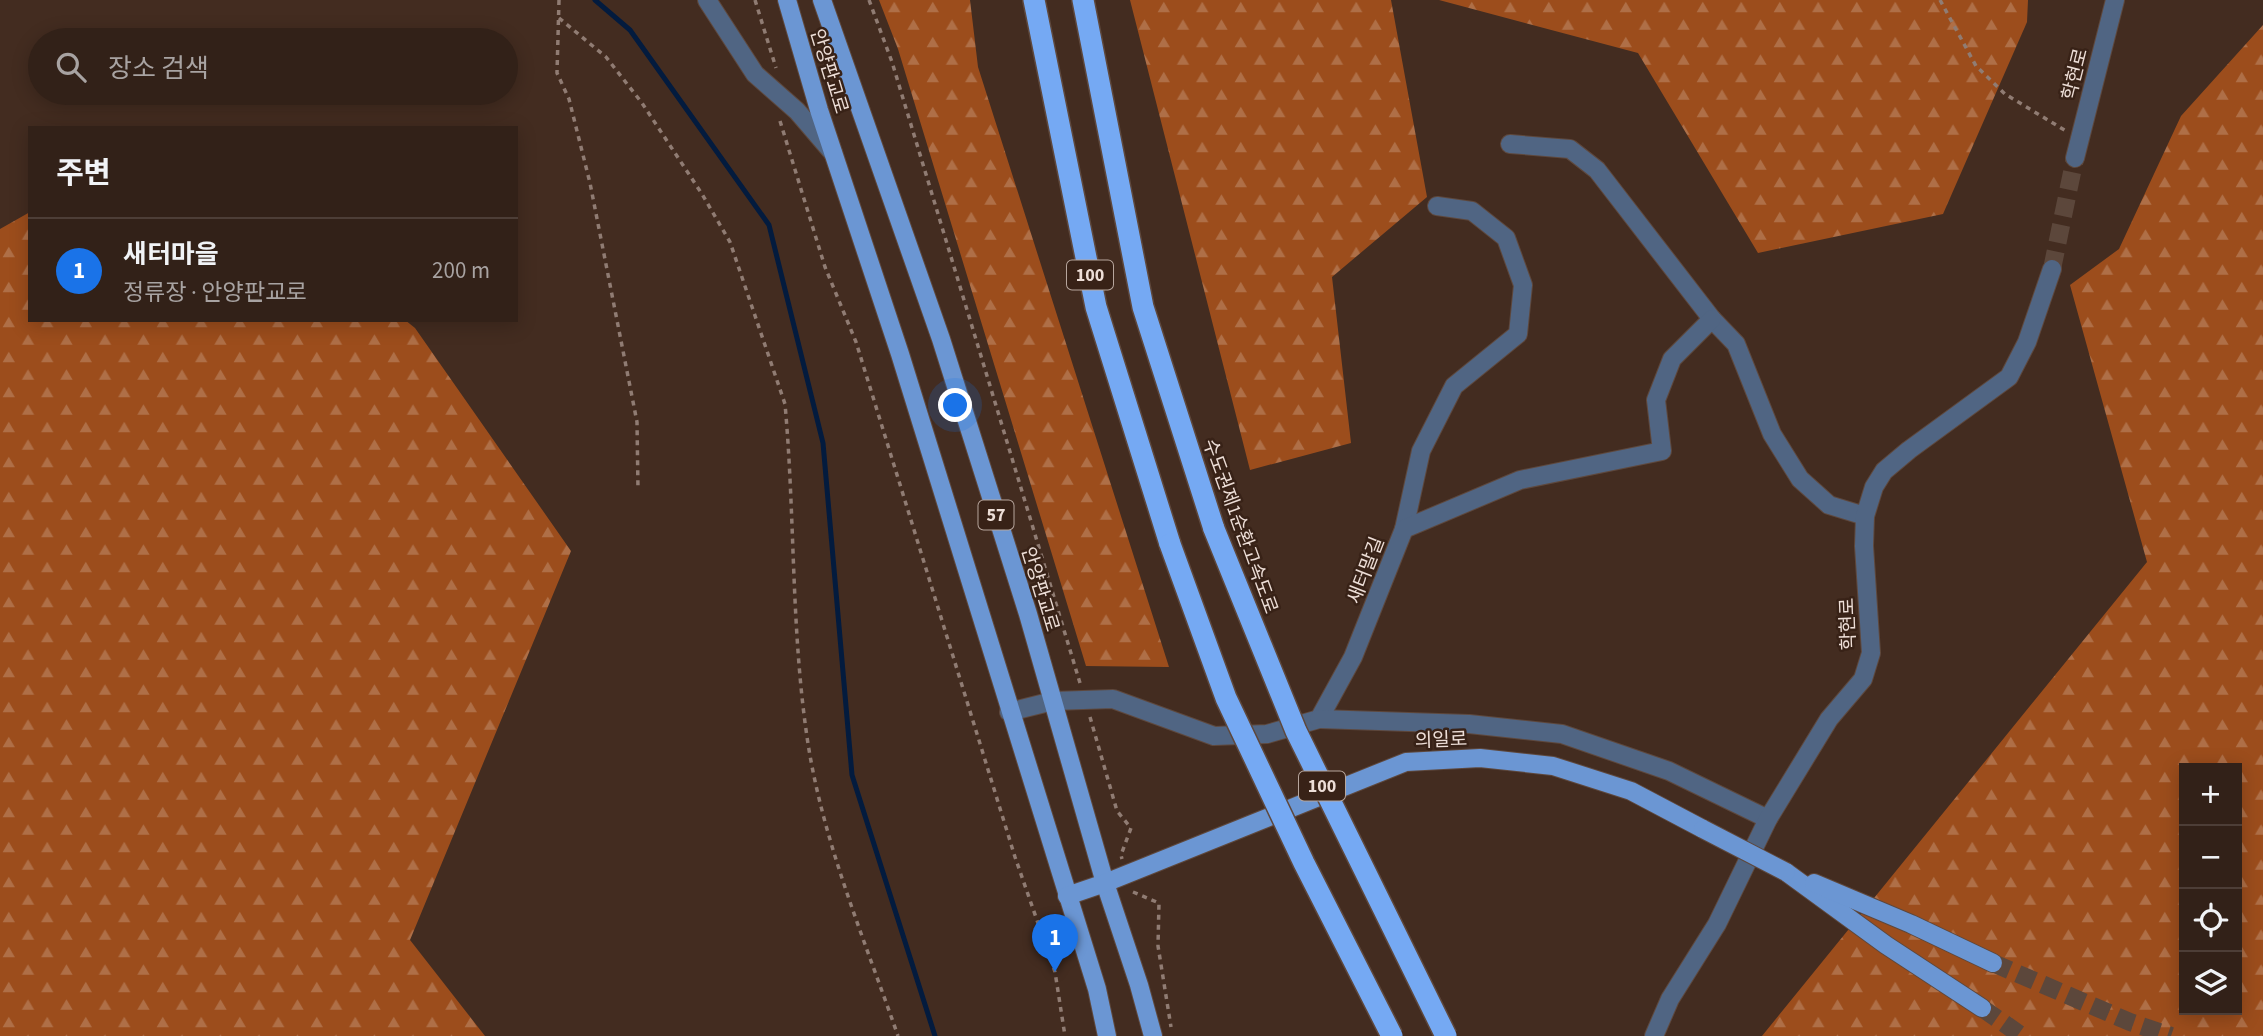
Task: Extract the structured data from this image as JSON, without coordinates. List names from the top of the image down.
{
  "streets": {
    "highway": ["100", "수도권제1순환고속도로"],
    "main road": ["안양판교로", "57", "의일로"],
    "street": ["학현로", "새터말길"]
  },
  "crossings": [
    ["안양판교로", "의일로"]
  ],
  "page": {
    "search": "장소 검색",
    "heading": "주변",
    "list": [
      {
        "mark": "1",
        "name": "새터마을",
        "note": "정류장 · 안양판교로",
        "value": "200 m"
      }
    ],
    "map_buttons": ["+", "−"],
    "pins": "1"
  }
}
